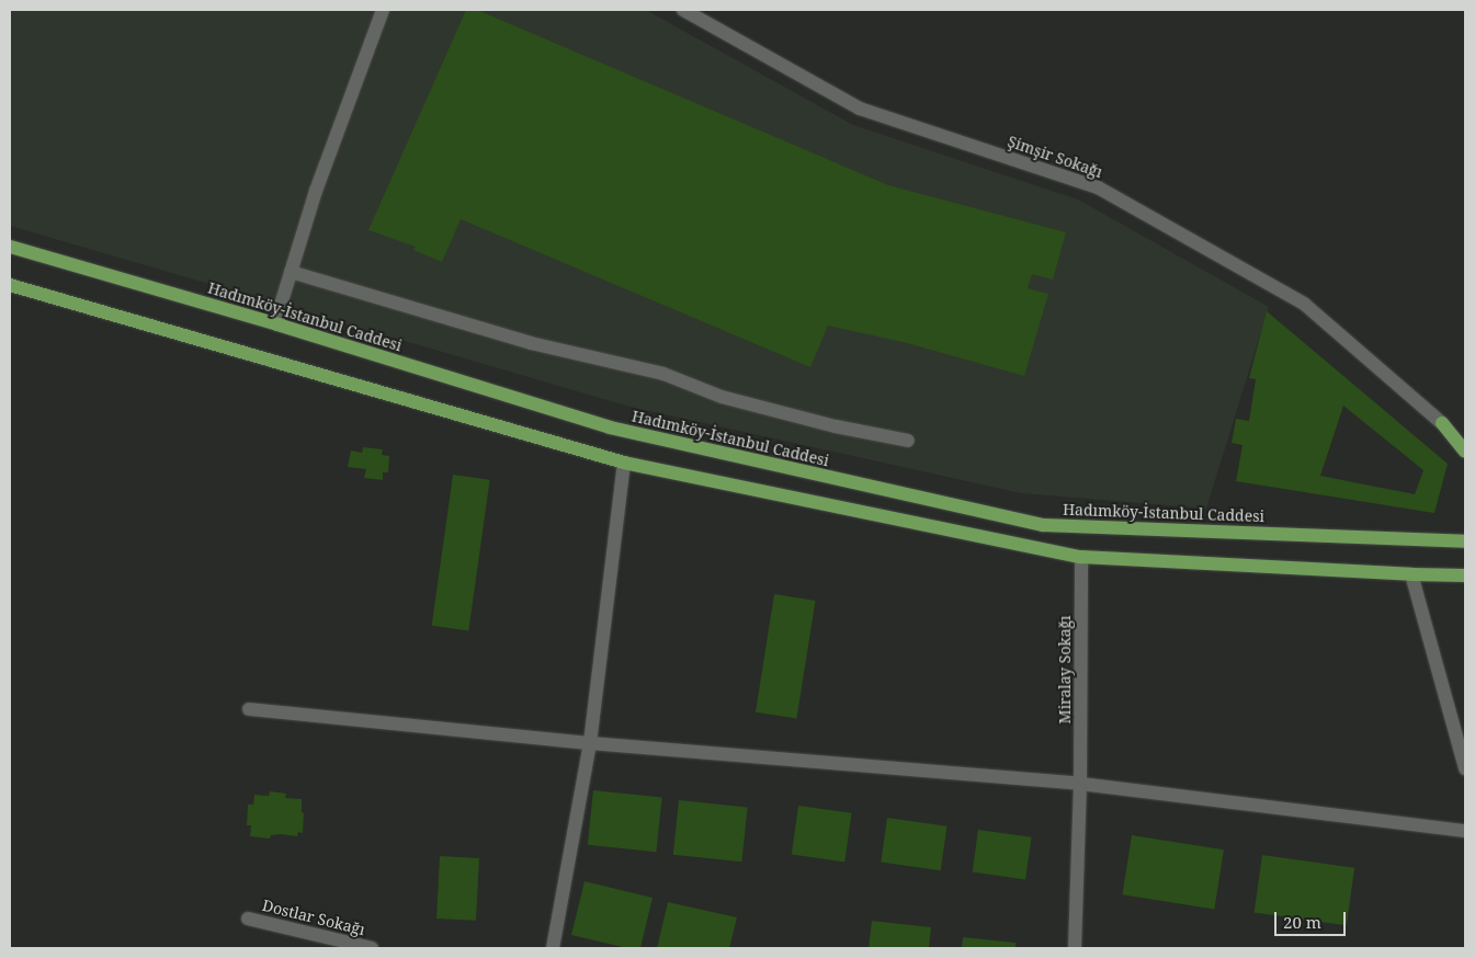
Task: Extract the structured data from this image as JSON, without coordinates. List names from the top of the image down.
{
  "streets": {
    "main road": ["Hadımköy-İstanbul Caddesi"],
    "street": ["Şimşir Sokağı", "Miralay Sokağı", "Dostlar Sokağı"]
  },
  "scale_bar": "20 m"
}
